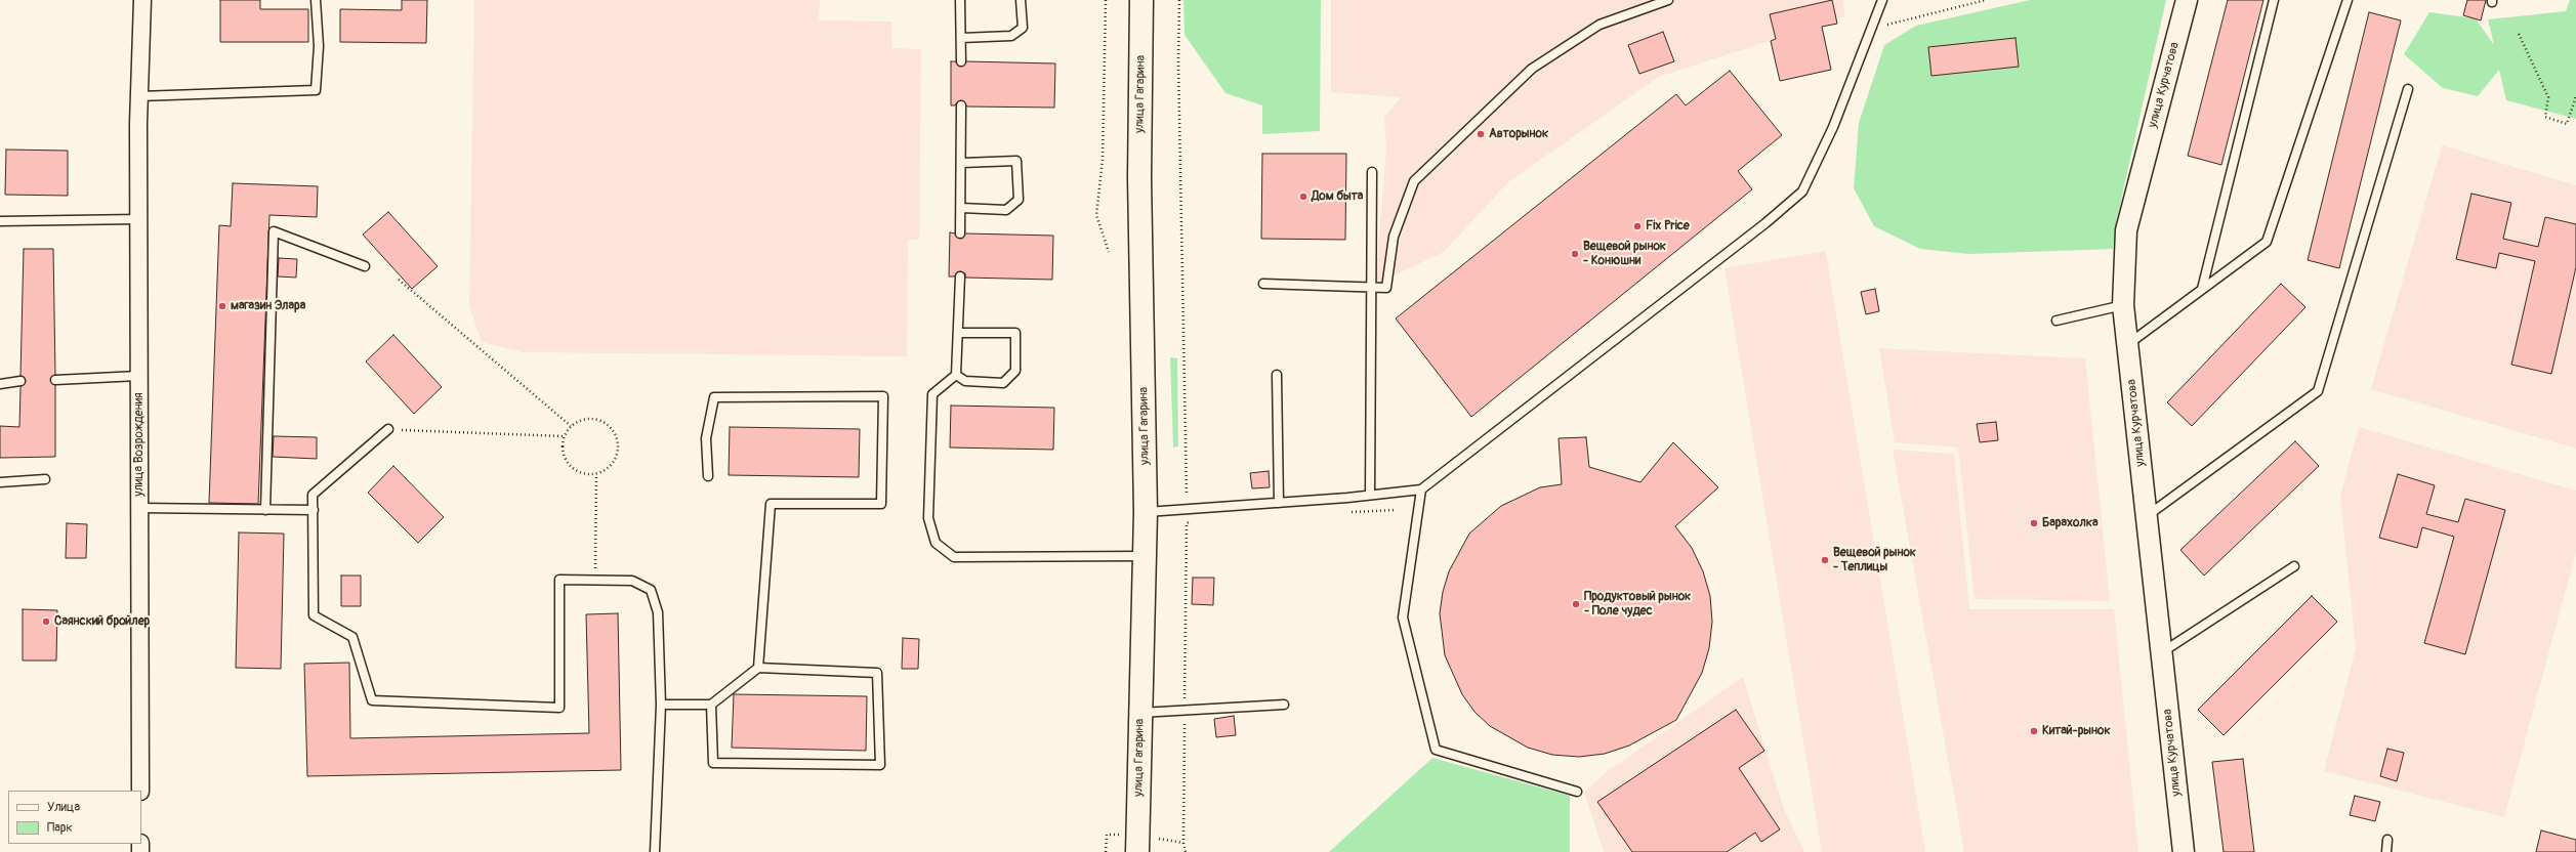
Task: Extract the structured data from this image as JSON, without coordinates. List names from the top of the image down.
{
  "streets": {
    "main road": ["улица Гагарина"],
    "street": ["улица Курчатова", "улица Возрождения"]
  },
  "places": [
    "Авторынок",
    "Дом быта",
    "Fix Price",
    "Вещевой рынок - Конюшни",
    "магазин Элара",
    "Барахолка",
    "Вещевой рынок - Теплицы",
    "Продуктовый рынок - Поле чудес",
    "Саянский бройлер",
    "Китай-рынок"
  ],
  "legend": ["Улица", "Парк"]
}
